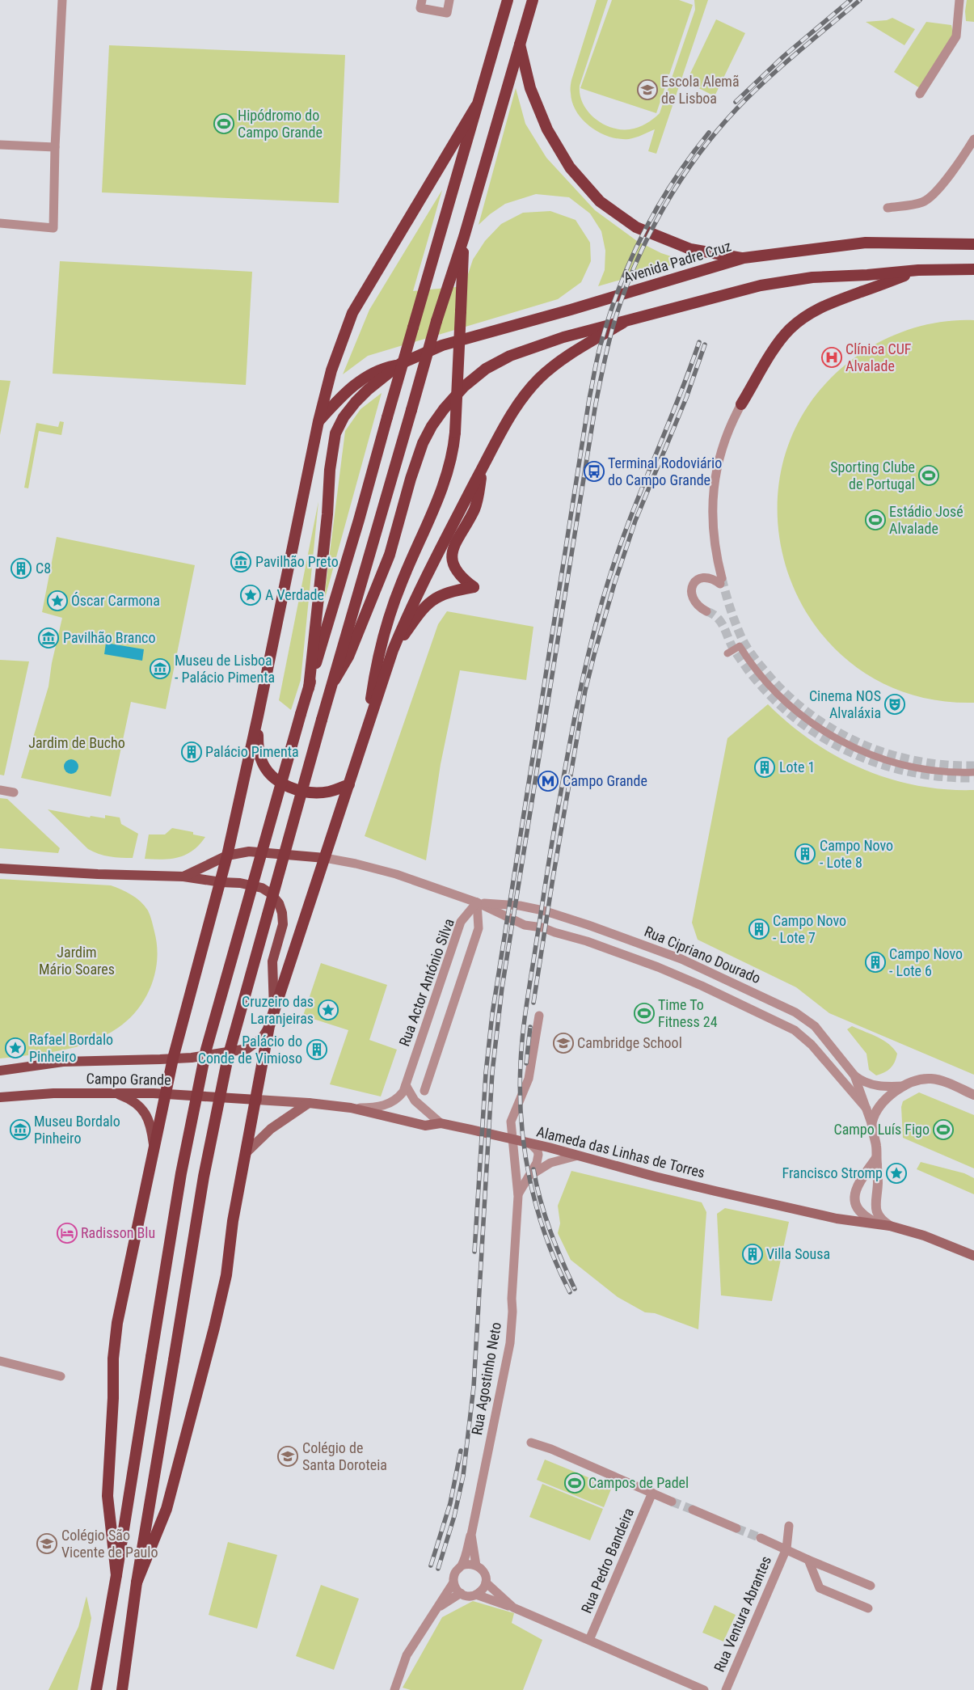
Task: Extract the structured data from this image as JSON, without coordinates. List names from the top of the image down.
{
  "streets": {
    "highway": ["Avenida Padre Cruz"],
    "main road": ["Campo Grande", "Alameda das Linhas de Torres"],
    "street": [
      "Rua Cipriano Dourado",
      "Rua Actor António Silva",
      "Rua Agostinho Neto",
      "Rua Pedro Bandeira",
      "Rua Ventura Abrantes"
    ]
  },
  "crossings": [
    ["Rua Cipriano Dourado", "Rua Actor António Silva"],
    ["Rua Actor António Silva", "Alameda das Linhas de Torres"],
    ["Campo Grande", "Alameda das Linhas de Torres"],
    ["Alameda das Linhas de Torres", "Rua Agostinho Neto"]
  ],
  "parks": ["Jardim de Bucho", "Jardim Mário Soares"],
  "places": {
    "school or university": [
      "Escola Alemã de Lisboa",
      "Cambridge School",
      "Colégio de Santa Doroteia",
      "Colégio São Vicente de Paulo"
    ],
    "sports": [
      "Hipódromo do Campo Grande",
      "Sporting Clube de Portugal",
      "Estádio José Alvalade",
      "Time To Fitness 24",
      "Campo Luís Figo",
      "Campos de Padel"
    ],
    "hospital": ["Clínica CUF Alvalade"],
    "bus stop": ["Terminal Rodoviário do Campo Grande"],
    "museum": [
      "Pavilhão Preto",
      "Pavilhão Branco",
      "Museu de Lisboa - Palácio Pimenta",
      "Museu Bordalo Pinheiro"
    ],
    "building": [
      "C8",
      "Palácio Pimenta",
      "Lote 1",
      "Campo Novo - Lote 8",
      "Campo Novo - Lote 7",
      "Campo Novo - Lote 6",
      "Palácio do Conde de Vimioso",
      "Villa Sousa"
    ],
    "place": [
      "A Verdade",
      "Óscar Carmona",
      "Cruzeiro das Laranjeiras",
      "Rafael Bordalo Pinheiro",
      "Francisco Stromp"
    ],
    "theatre": ["Cinema NOS Alvaláxia"],
    "metro station": ["Campo Grande"],
    "hotel": ["Radisson Blu"]
  }
}
